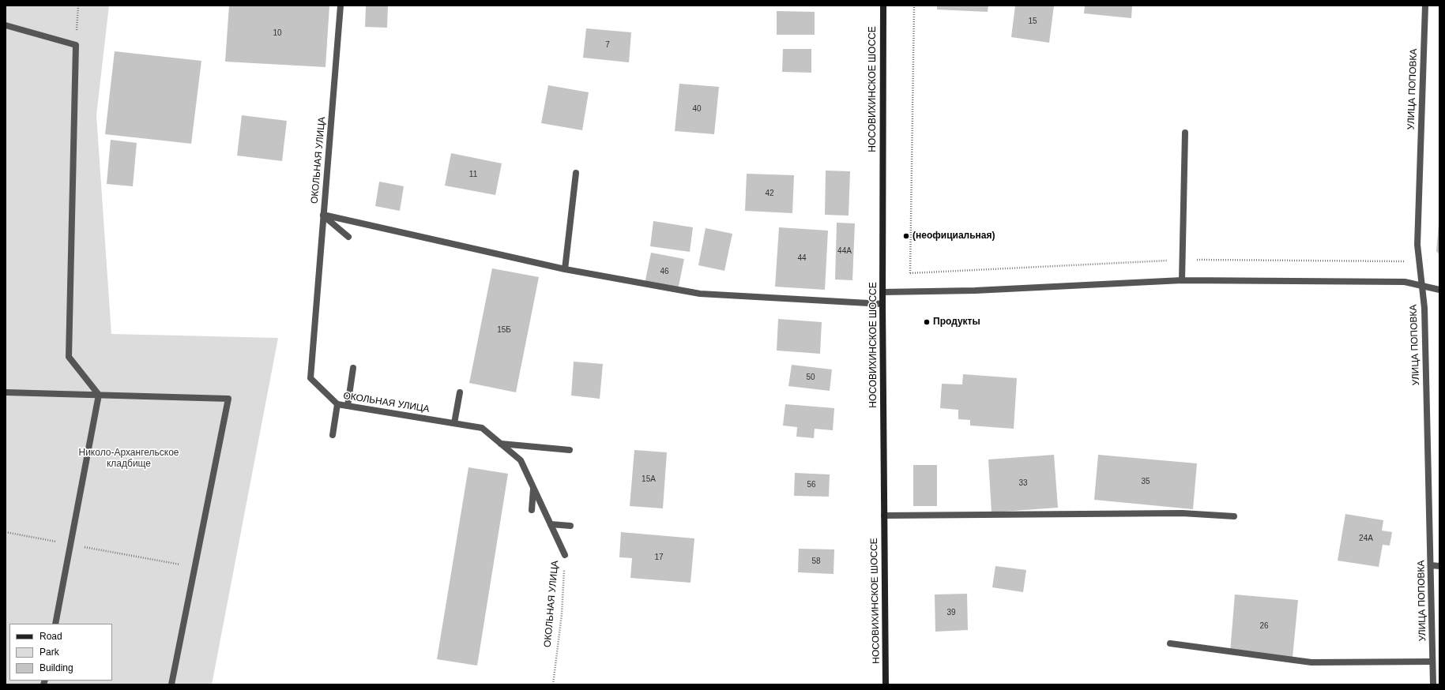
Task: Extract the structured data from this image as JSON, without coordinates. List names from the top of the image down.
{
  "streets": {
    "main road": ["НОСОВИХИНСКОЕ ШОССЕ"],
    "street": ["УЛИЦА ПОПОВКА", "ОКОЛЬНАЯ УЛИЦА"]
  },
  "parks": ["Николо-Архангельское кладбище"],
  "places": ["(неофициальная)", "Продукты"],
  "house_numbers": [
    "15",
    "10",
    "7",
    "40",
    "11",
    "42",
    "44А",
    "44",
    "46",
    "15Б",
    "50",
    "15А",
    "35",
    "33",
    "56",
    "24А",
    "17",
    "58",
    "39",
    "26"
  ],
  "legend": ["Road", "Park", "Building"]
}
